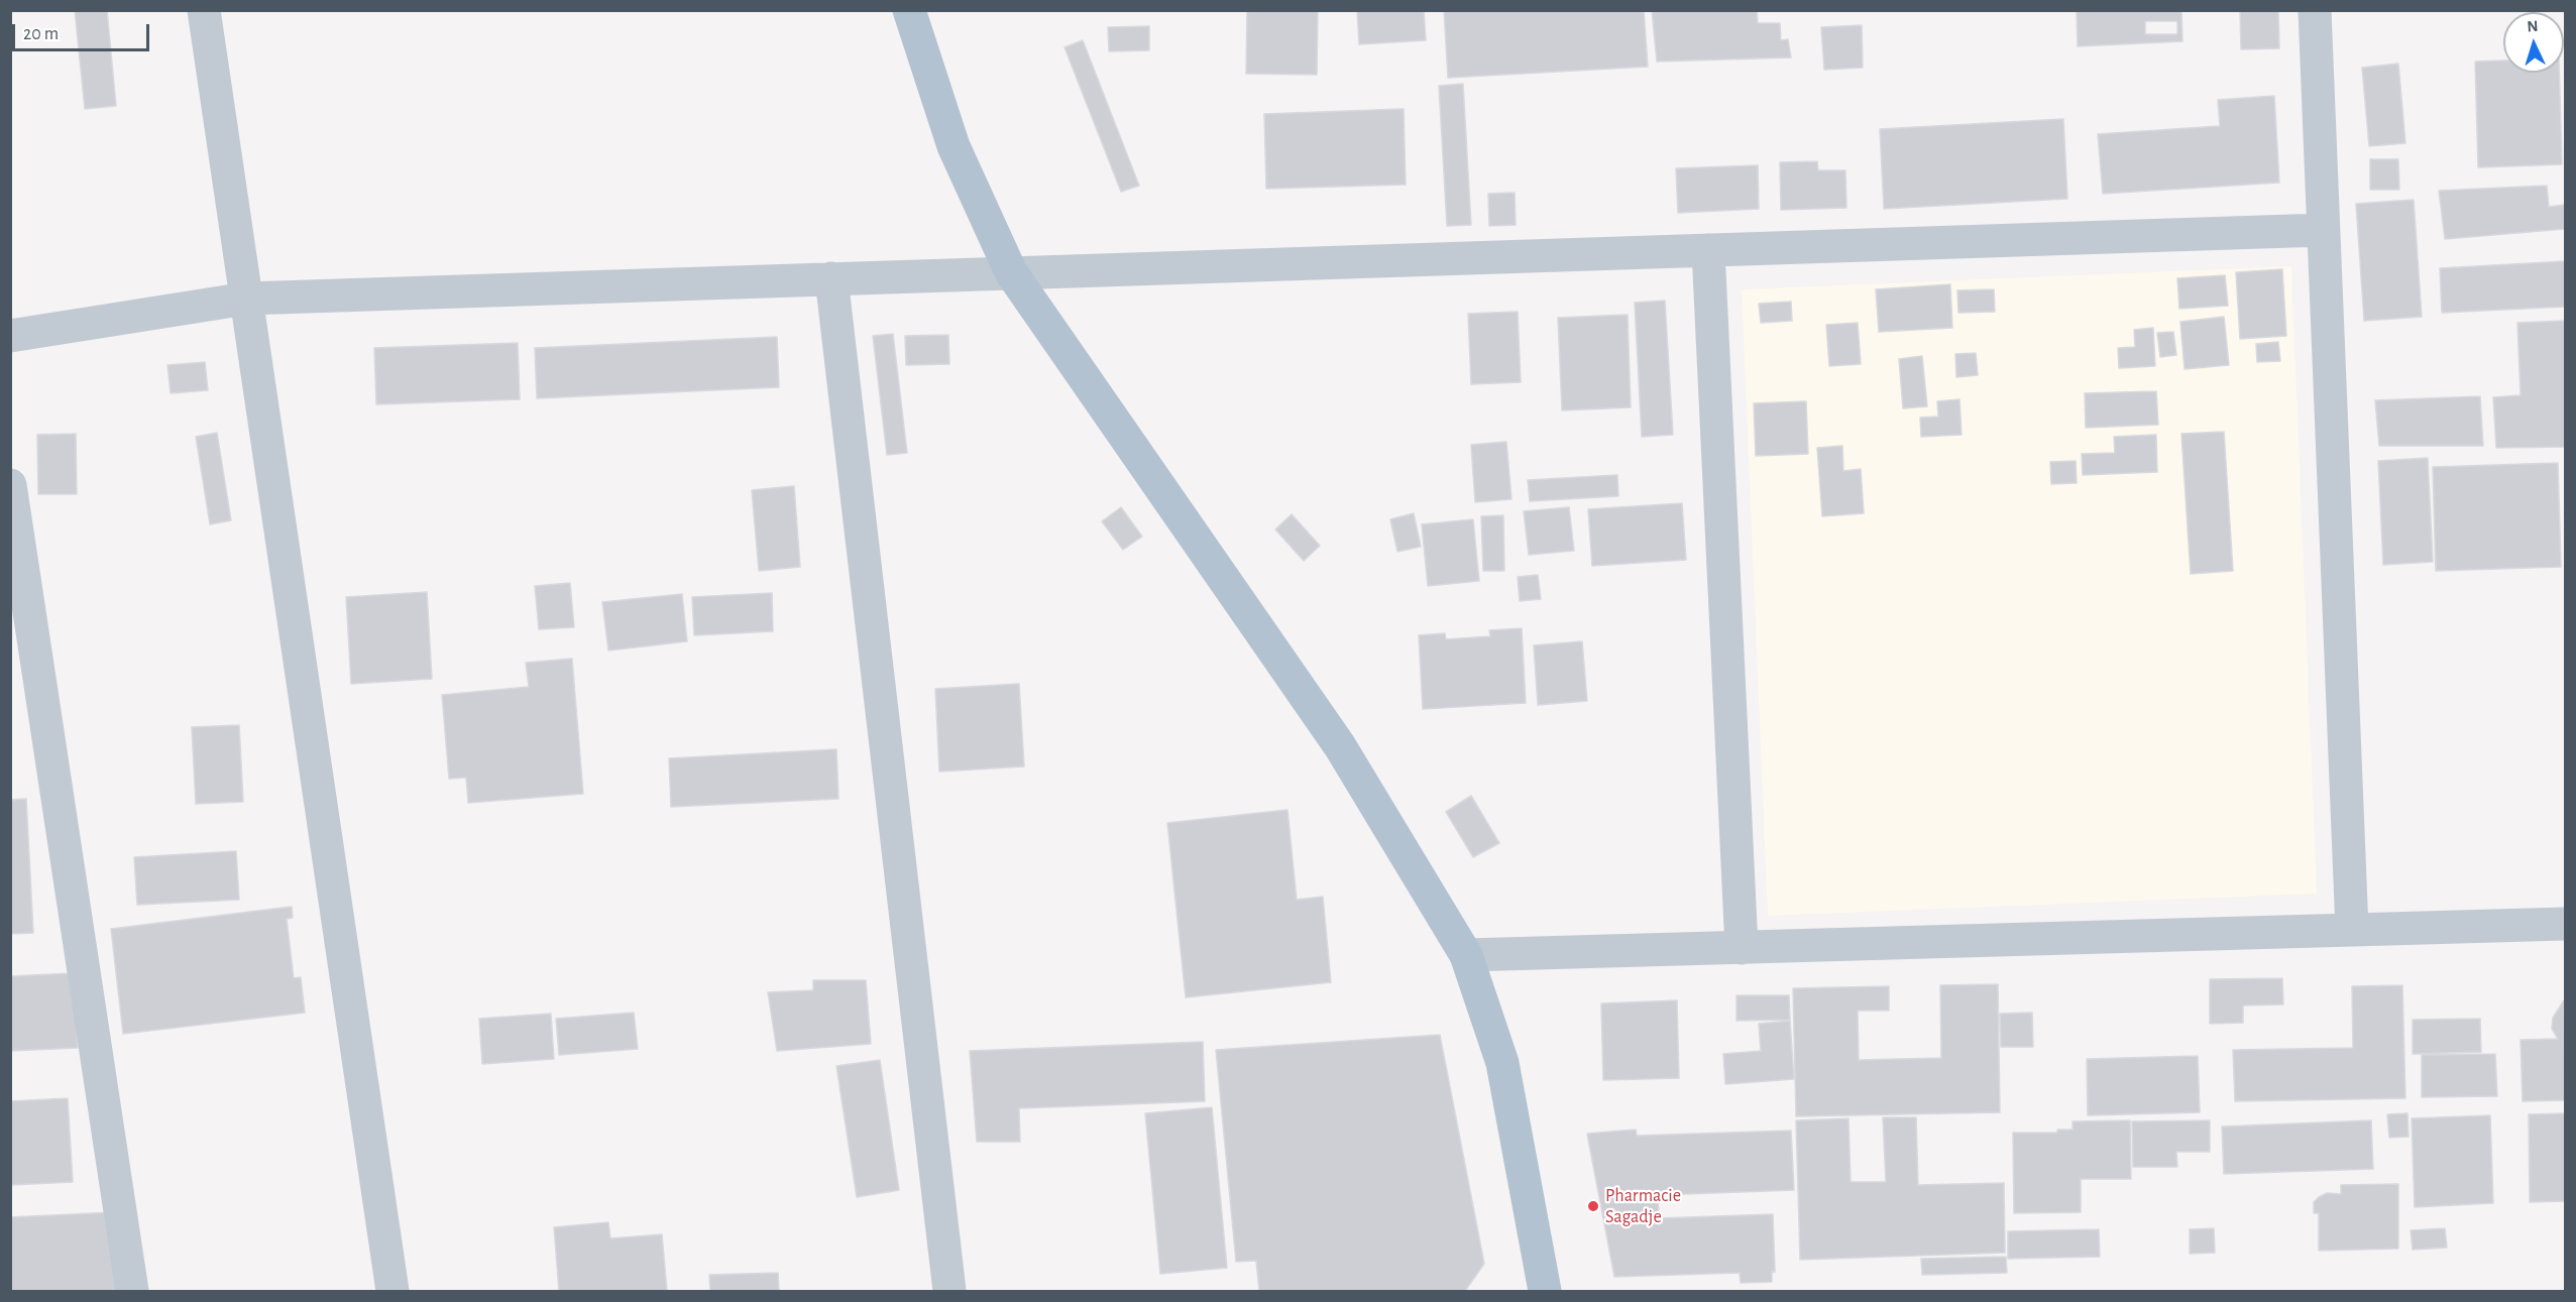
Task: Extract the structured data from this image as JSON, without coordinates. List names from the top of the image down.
{
  "places": ["Pharmacie Sagadje"],
  "scale_bar": "20 m",
  "north": "top"
}
